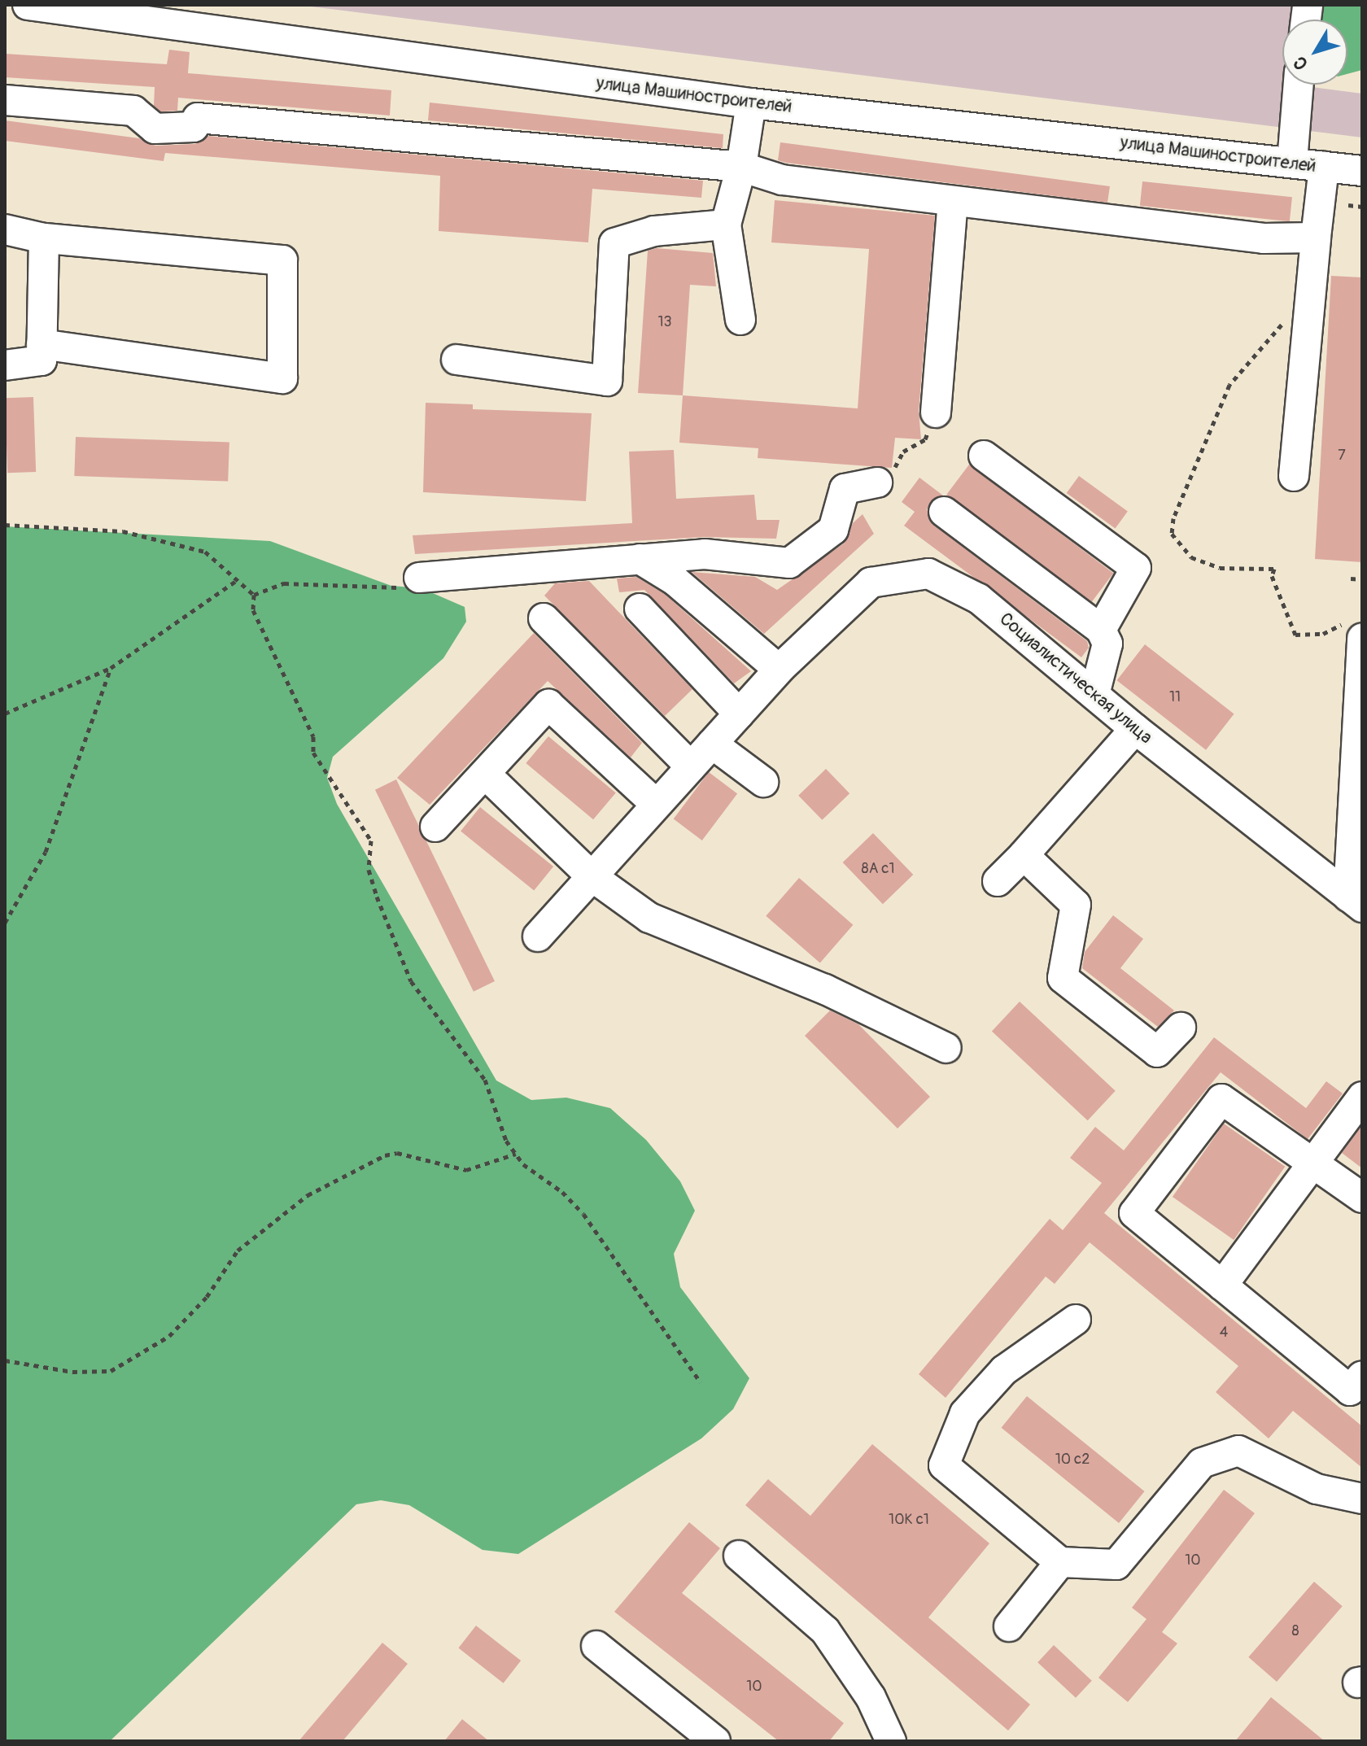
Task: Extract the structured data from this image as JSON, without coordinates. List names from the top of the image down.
{
  "streets": {
    "street": ["улица Машиностроителей", "Социалистическая улица"]
  },
  "house_numbers": [
    "13",
    "7",
    "11",
    "8А с1",
    "4",
    "10 с2",
    "10К с1",
    "10",
    "8",
    "10"
  ],
  "north": "bottom left"
}
